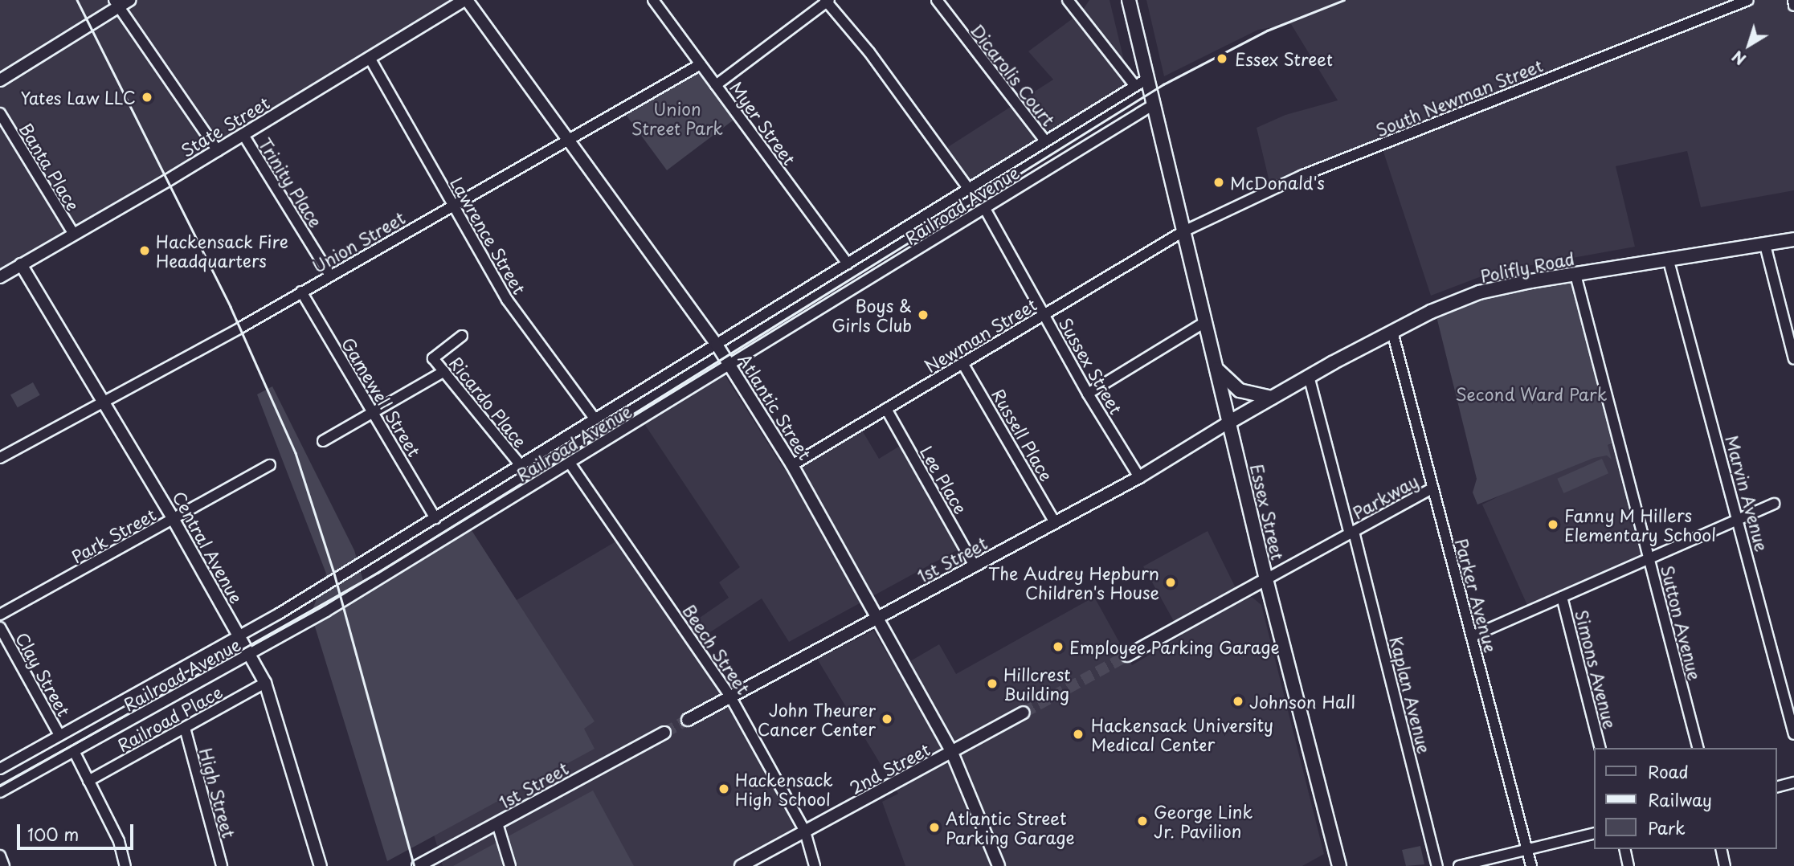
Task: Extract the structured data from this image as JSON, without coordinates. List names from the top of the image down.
{
  "streets": {
    "main road": ["Polifly Road", "Essex Street"],
    "street": [
      "Dicarolis Court",
      "South Newman Street",
      "Myer Street",
      "State Street",
      "Banta Place",
      "Trinity Place",
      "Railroad Avenue",
      "Lawrence Street",
      "Union Street",
      "Newman Street",
      "Sussex Street",
      "Gamewell Street",
      "Ricardo Place",
      "Atlantic Street",
      "Russell Place",
      "Lee Place",
      "Marvin Avenue",
      "Parkway",
      "Park Street",
      "Central Avenue",
      "1st Street",
      "Parker Avenue",
      "Sutton Avenue",
      "Beech Street",
      "Simons Avenue",
      "Clay Street",
      "Kaplan Avenue",
      "Railroad Place",
      "2nd Street",
      "High Street"
    ]
  },
  "crossings": [
    ["Dicarolis Court", "Railroad Avenue"],
    ["South Newman Street", "Newman Street"],
    ["South Newman Street", "Essex Street"],
    ["Myer Street", "Railroad Avenue"],
    ["Myer Street", "Union Street"],
    ["State Street", "Banta Place"],
    ["State Street", "Trinity Place"],
    ["State Street", "Lawrence Street"],
    ["State Street", "Atlantic Street"],
    ["State Street", "Central Avenue"],
    ["Trinity Place", "Union Street"],
    ["Railroad Avenue", "Lawrence Street"],
    ["Railroad Avenue", "Sussex Street"],
    ["Railroad Avenue", "Gamewell Street"],
    ["Railroad Avenue", "Ricardo Place"],
    ["Railroad Avenue", "Atlantic Street"],
    ["Railroad Avenue", "Essex Street"],
    ["Railroad Avenue", "Central Avenue"],
    ["Railroad Avenue", "Beech Street"],
    ["Railroad Avenue", "Clay Street"],
    ["Lawrence Street", "Union Street"],
    ["Union Street", "Gamewell Street"],
    ["Union Street", "Atlantic Street"],
    ["Union Street", "Central Avenue"],
    ["Polifly Road", "Marvin Avenue"],
    ["Polifly Road", "Essex Street"],
    ["Polifly Road", "1st Street"],
    ["Polifly Road", "Parker Avenue"],
    ["Polifly Road", "Sutton Avenue"],
    ["Polifly Road", "Kaplan Avenue"],
    ["Newman Street", "Sussex Street"],
    ["Newman Street", "Atlantic Street"],
    ["Newman Street", "Russell Place"],
    ["Newman Street", "Lee Place"],
    ["Newman Street", "Essex Street"],
    ["Sussex Street", "1st Street"],
    ["Atlantic Street", "1st Street"],
    ["Atlantic Street", "2nd Street"],
    ["Russell Place", "1st Street"],
    ["Lee Place", "1st Street"],
    ["Parkway", "Essex Street"],
    ["Parkway", "Parker Avenue"],
    ["Parkway", "Kaplan Avenue"],
    ["Essex Street", "1st Street"],
    ["Park Street", "Central Avenue"],
    ["Central Avenue", "Railroad Place"],
    ["1st Street", "Beech Street"],
    ["Beech Street", "2nd Street"],
    ["Railroad Place", "High Street"]
  ],
  "parks": ["Union Street Park", "Second Ward Park"],
  "places": [
    "Essex Street",
    "Yates Law LLC",
    "McDonald's",
    "Hackensack Fire Headquarters",
    "Boys & Girls Club",
    "Fanny M Hillers Elementary School",
    "The Audrey Hepburn Children's House",
    "Employee Parking Garage",
    "Hillcrest Building",
    "Johnson Hall",
    "John Theurer Cancer Center",
    "Hackensack University Medical Center",
    "Hackensack High School",
    "George Link Jr. Pavilion",
    "Atlantic Street Parking Garage"
  ],
  "legend": ["Road", "Railway", "Park"],
  "scale_bar": "100 m",
  "north": "bottom left"
}
